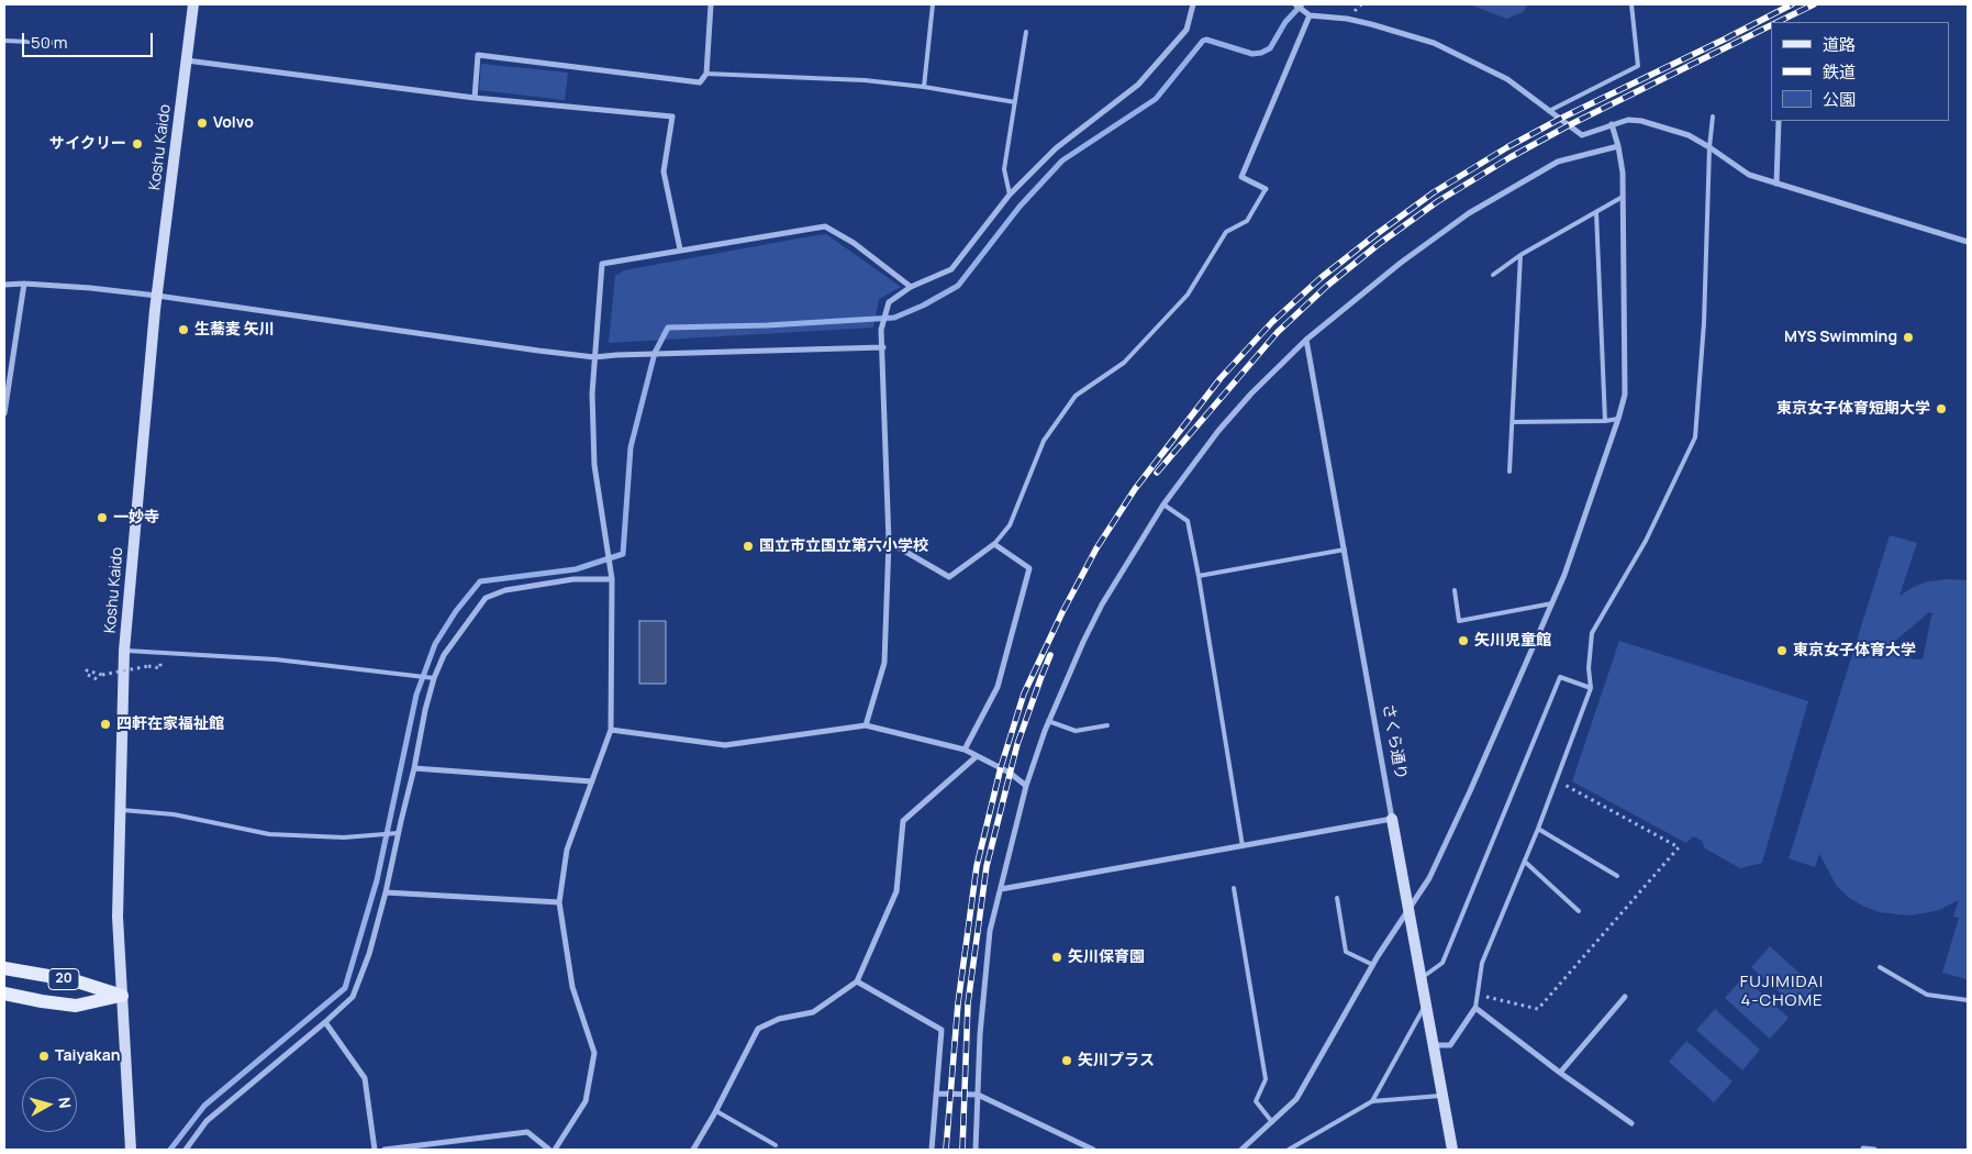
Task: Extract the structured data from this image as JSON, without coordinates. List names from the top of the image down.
{
  "streets": {
    "main road": ["Koshu Kaido", "さくら通り", "20"]
  },
  "crossings": [
    ["Koshu Kaido", "20"]
  ],
  "districts": ["FUJIMIDAI 4-CHOME"],
  "places": [
    "Volvo",
    "サイクリー",
    "生蕎麦 矢川",
    "MYS Swimming",
    "東京女子体育短期大学",
    "一妙寺",
    "国立市立国立第六小学校",
    "矢川児童館",
    "東京女子体育大学",
    "四軒在家福祉館",
    "矢川保育園",
    "Taiyakan",
    "矢川プラス"
  ],
  "legend": ["道路", "鉄道", "公園"],
  "scale_bar": "50 m",
  "north": "right"
}
